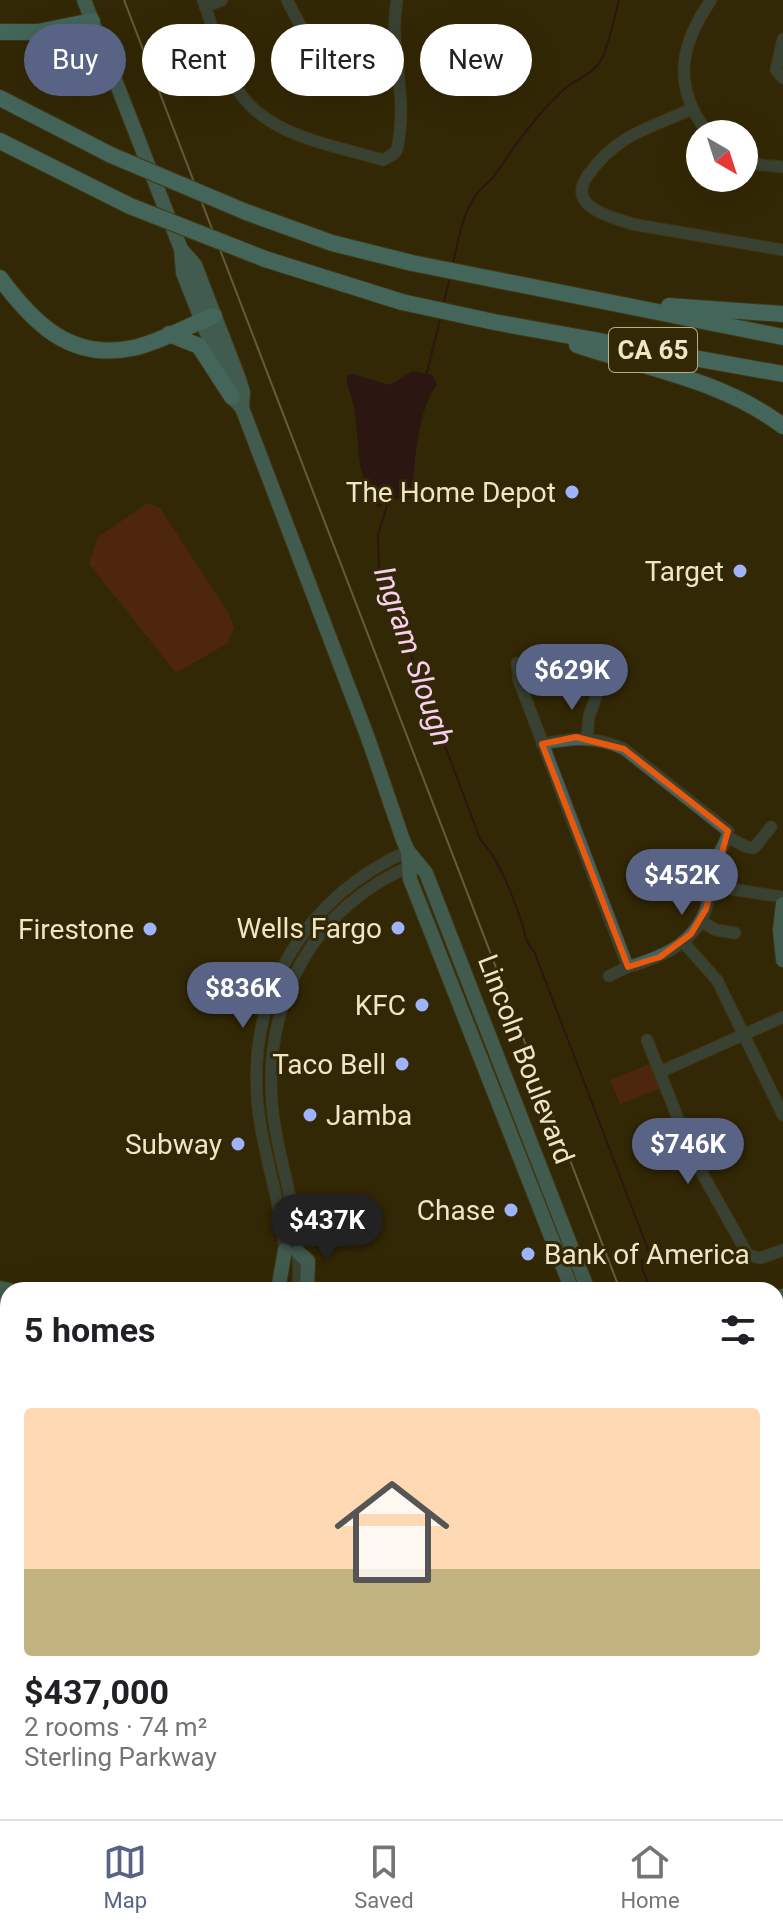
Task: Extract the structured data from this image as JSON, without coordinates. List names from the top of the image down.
{
  "streets": {
    "highway": ["CA 65"],
    "main road": ["Lincoln Boulevard"]
  },
  "water": ["Ingram Slough"],
  "places": [
    "The Home Depot",
    "Target",
    "Wells Fargo",
    "Firestone",
    "KFC",
    "Taco Bell",
    "Jamba",
    "Subway",
    "Chase",
    "Bank of America"
  ],
  "north": "bottom right",
  "page": {
    "chip": [
      "Buy",
      "Rent",
      "Filters",
      "New"
    ],
    "price": [
      "$629K",
      "$452K",
      "$836K",
      "$746K",
      "$437K"
    ],
    "heading": "5 homes",
    "list": [
      {
        "name": "$437,000",
        "note": "2 rooms · 74 m² · Sterling Parkway"
      }
    ],
    "tabs": ["Map", "Saved", "Home"]
  }
}
